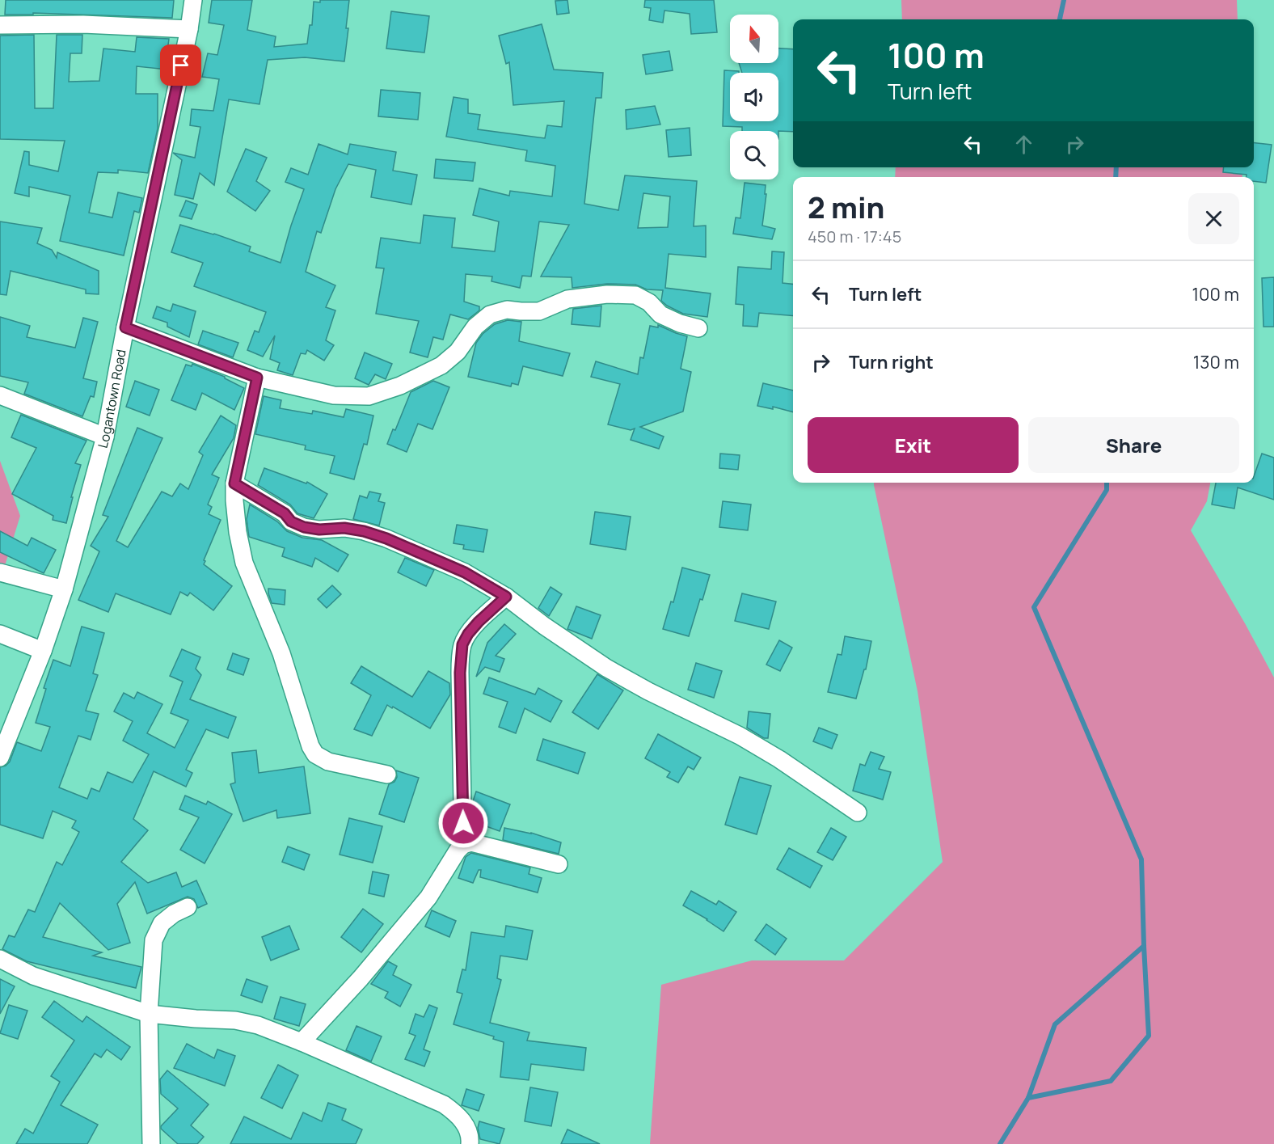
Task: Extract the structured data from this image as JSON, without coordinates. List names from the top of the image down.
{
  "streets": {
    "street": ["Logantown Road"]
  },
  "north": "top",
  "page": {
    "turn": ["100 m", "Turn left"],
    "heading": ["2 min", "450 m · 17:45"],
    "list": [
      {
        "name": "Turn left",
        "value": "100 m"
      },
      {
        "name": "Turn right",
        "value": "130 m"
      }
    ],
    "buttons": ["Exit", "Share"]
  }
}
